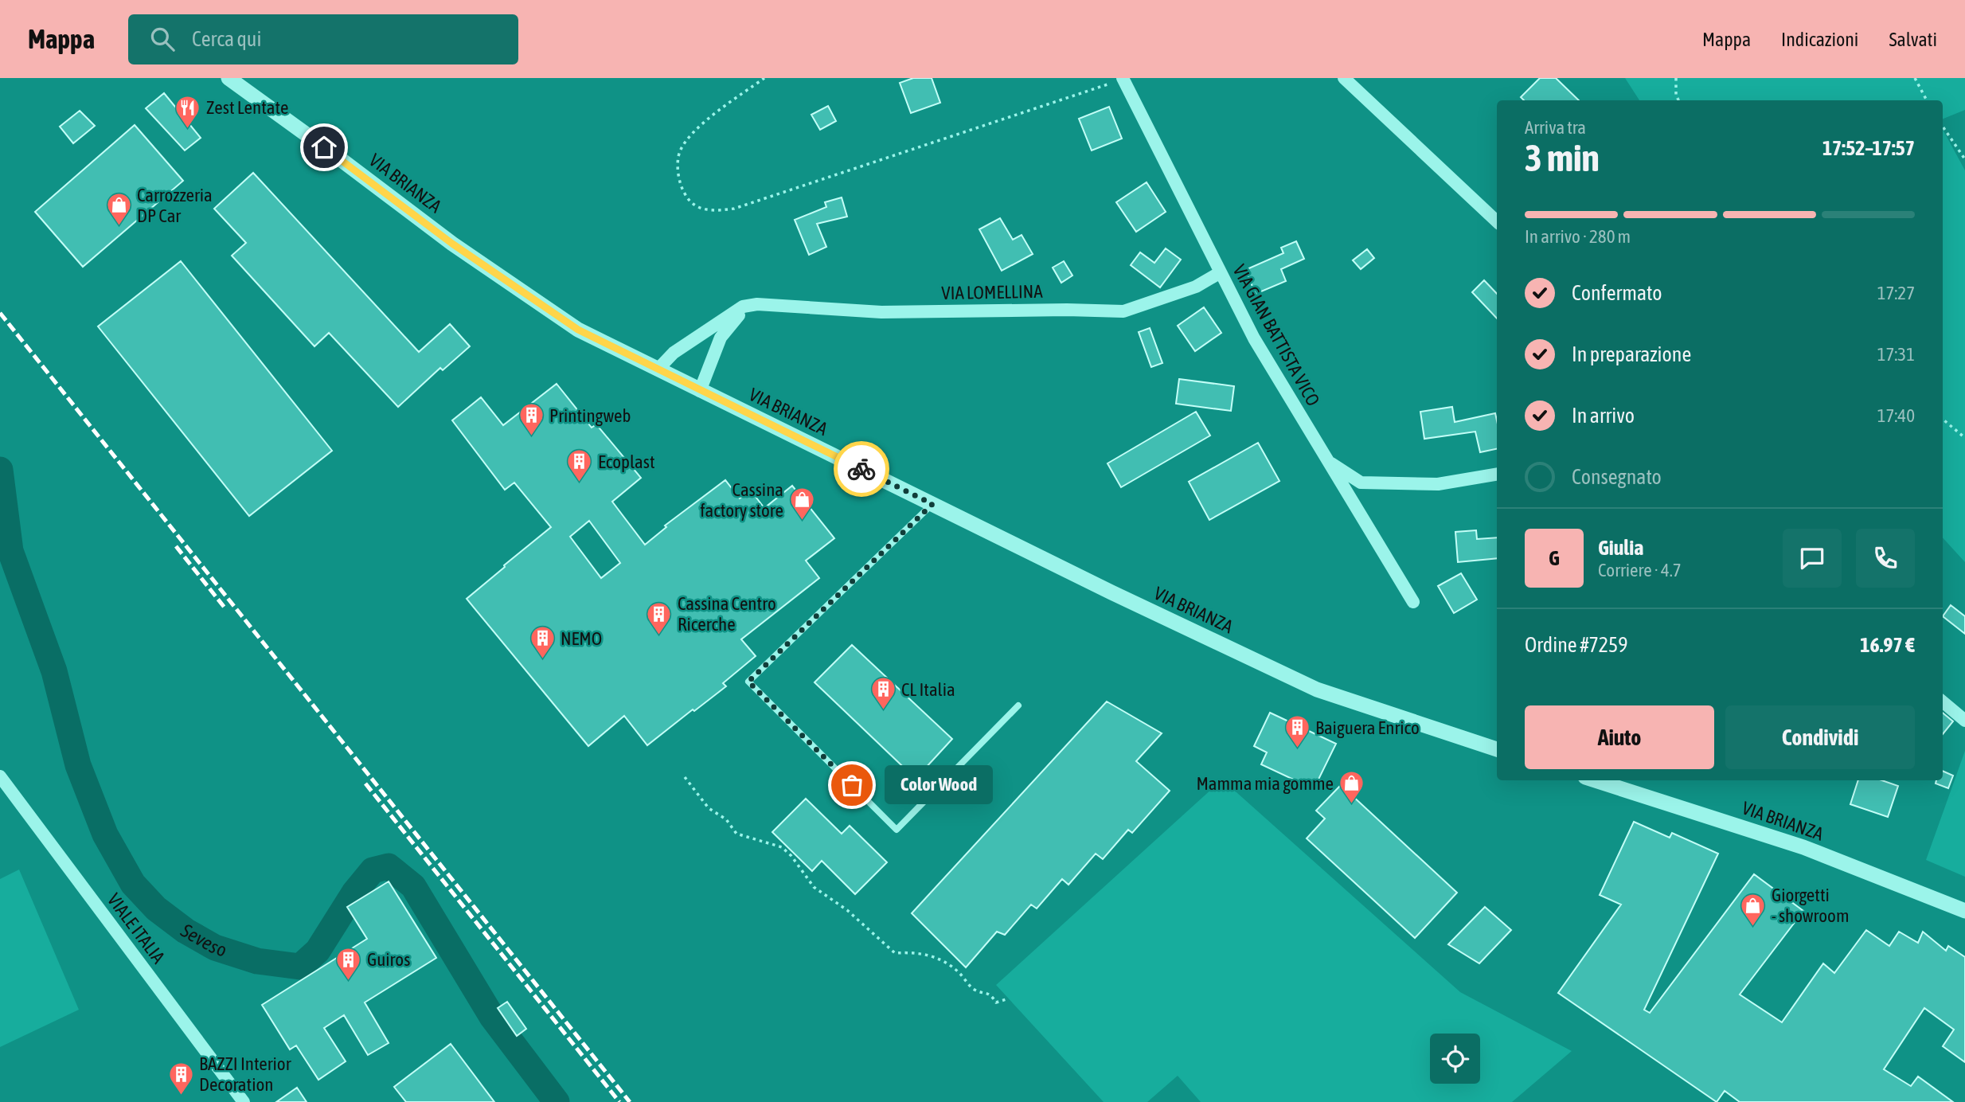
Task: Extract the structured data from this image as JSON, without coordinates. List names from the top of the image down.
{
  "streets": {
    "street": [
      "VIA BRIANZA",
      "VIA LOMELLINA",
      "VIA GIAN BATTISTA VICO",
      "VIALE ITALIA"
    ]
  },
  "crossings": [
    ["VIA BRIANZA", "VIA LOMELLINA"],
    ["VIA LOMELLINA", "VIA GIAN BATTISTA VICO"]
  ],
  "water": ["Seveso"],
  "places": {
    "restaurant": ["Zest Lentate"],
    "shop": [
      "Carrozzeria DP Car",
      "Cassina factory store",
      "Mamma mia gomme",
      "Giorgetti - showroom"
    ],
    "building": [
      "Printingweb",
      "Ecoplast",
      "Cassina Centro Ricerche",
      "NEMO",
      "CL Italia",
      "Baiguera Enrico",
      "Guiros",
      "BAZZI Interior Decoration"
    ],
    "other": ["Color Wood"]
  },
  "page": {
    "header": "Mappa",
    "search": "Cerca qui",
    "nav": ["Mappa", "Indicazioni", "Salvati"],
    "heading": ["3 min", "Arriva tra", "17:52–17:57"],
    "panel": [
      "Giulia",
      "Corriere · 4.7",
      "Ordine #7259",
      "16.97 €"
    ],
    "bar": "In arrivo · 280 m",
    "list": [
      ["Confermato", "17:27"],
      ["In preparazione", "17:31"],
      ["In arrivo", "17:40"],
      "Consegnato"
    ],
    "round": "G",
    "buttons": ["Aiuto", "Condividi"],
    "bubble": "Color Wood"
  }
}
